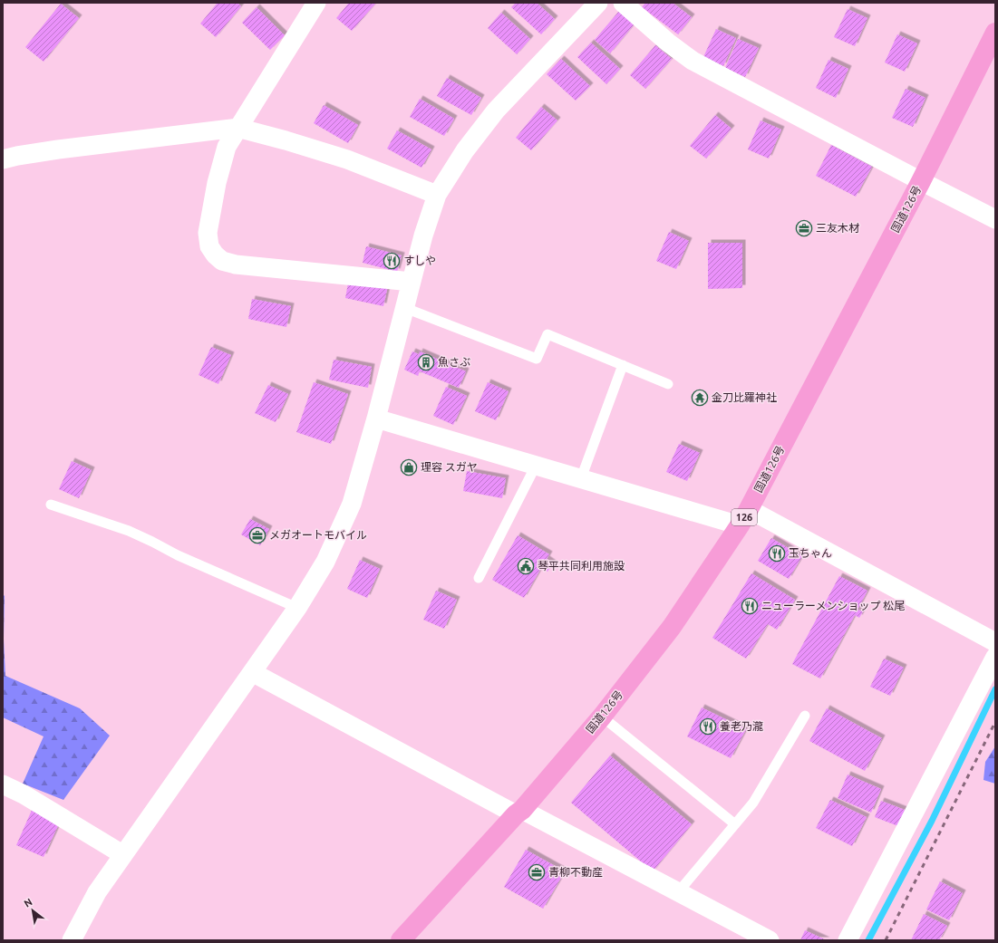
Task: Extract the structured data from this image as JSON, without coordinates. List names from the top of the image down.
{
  "streets": {
    "highway": ["国道126号", "126"]
  },
  "places": {
    "office": ["三友木材", "メガオートモバイル", "青柳不動産"],
    "restaurant": [
      "すしや",
      "玉ちゃん",
      "ニューラーメンショップ 松尾",
      "養老乃瀧"
    ],
    "building": ["魚さぶ"],
    "temple": ["金刀比羅神社"],
    "shop": ["理容 スガヤ"],
    "public building": ["琴平共同利用施設"]
  },
  "north": "top left"
}
